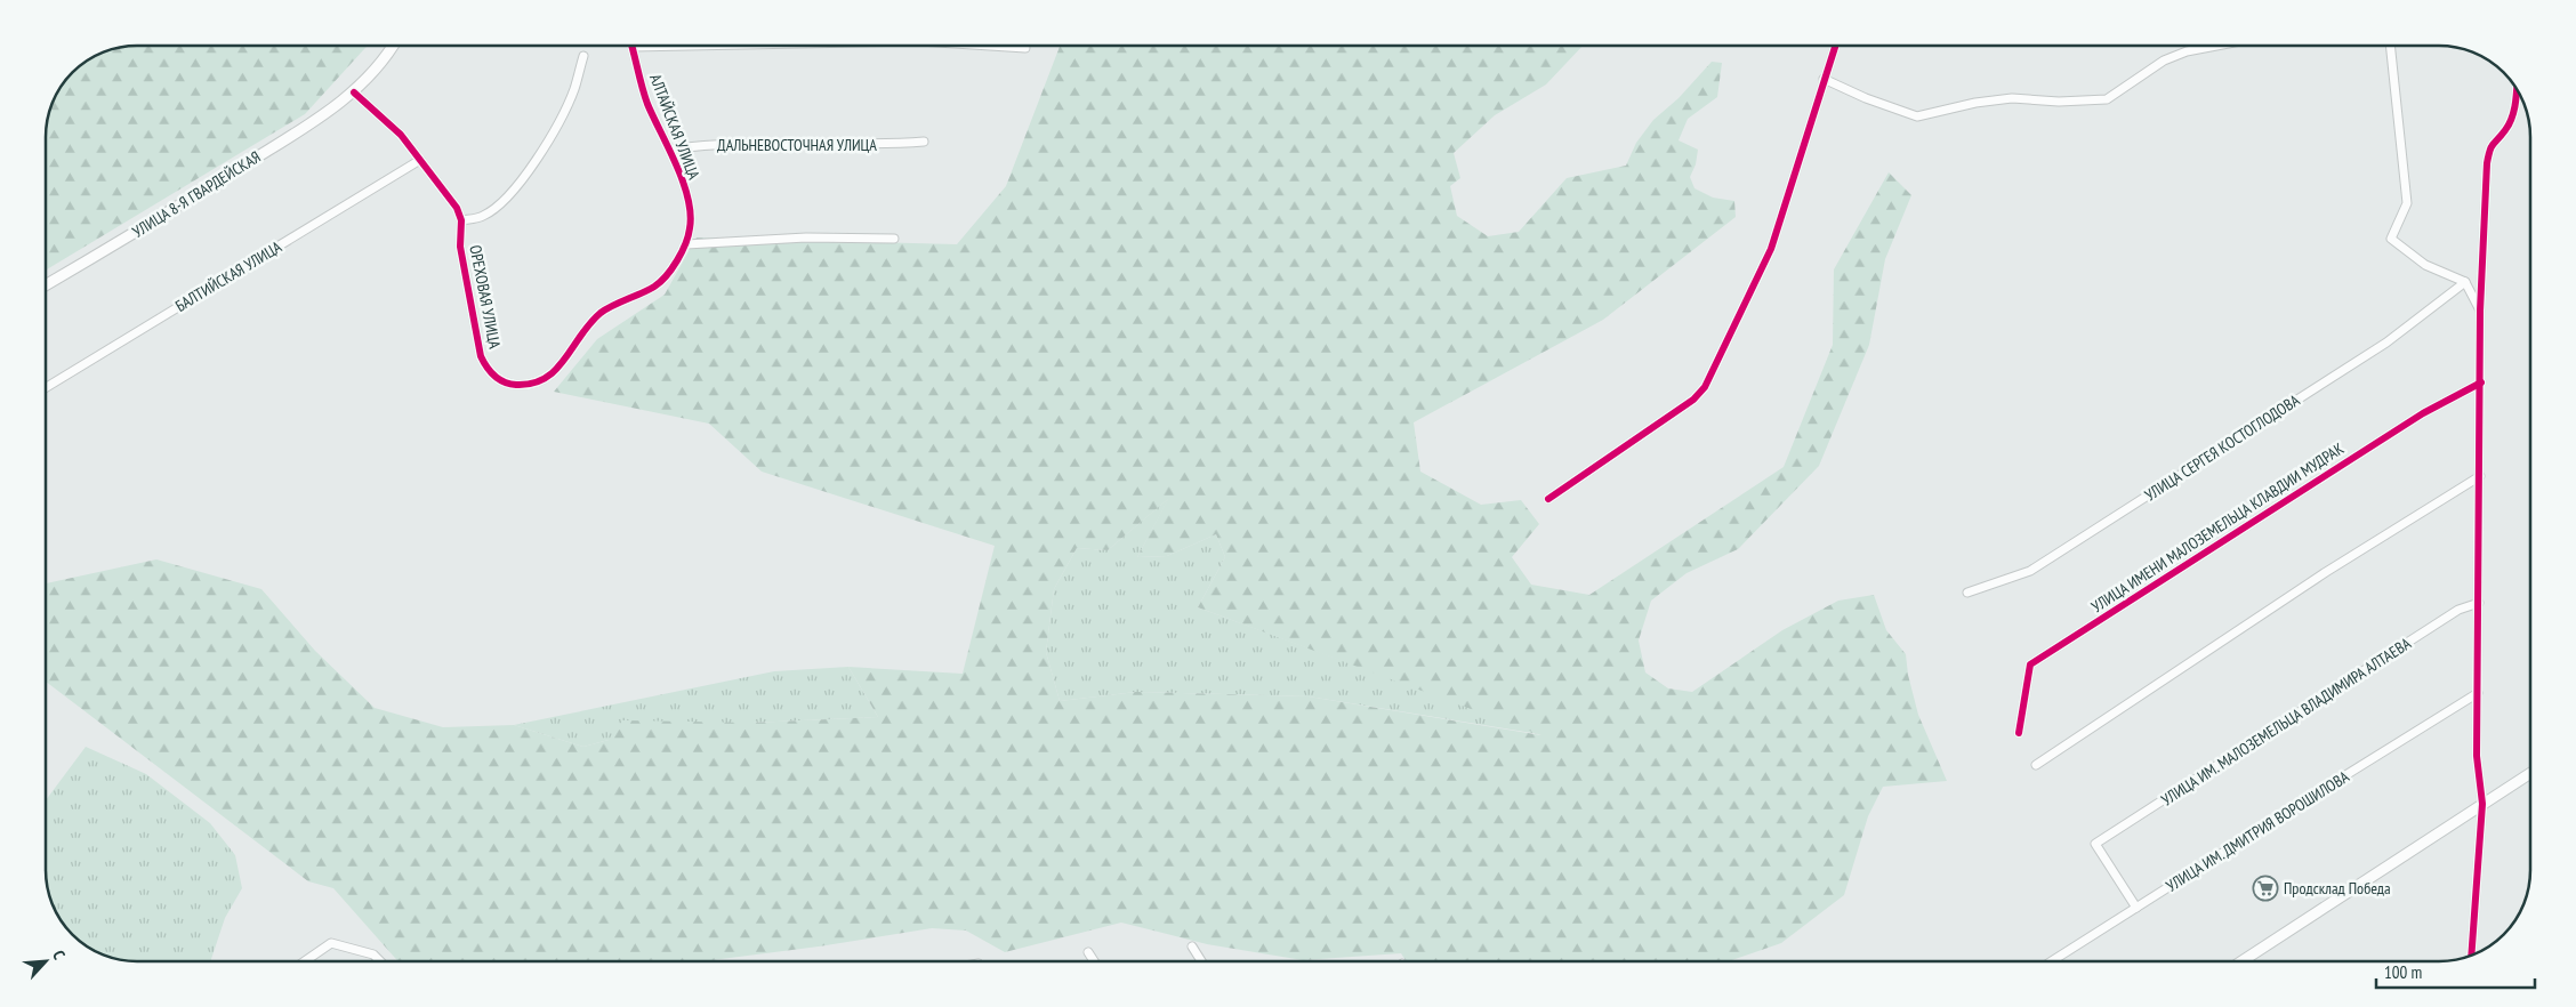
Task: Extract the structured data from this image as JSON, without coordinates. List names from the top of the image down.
{
  "streets": {
    "street": [
      "АЛТАЙСКАЯ УЛИЦА",
      "ДАЛЬНЕВОСТОЧНАЯ УЛИЦА",
      "УЛИЦА 8-Я ГВАРДЕЙСКАЯ",
      "БАЛТИЙСКАЯ УЛИЦА",
      "ОРЕХОВАЯ УЛИЦА",
      "УЛИЦА СЕРГЕЯ КОСТОГЛОДОВА",
      "УЛИЦА ИМЕНИ МАЛОЗЕМЕЛЬЦА КЛАВДИИ МУДРАК",
      "УЛИЦА ИМ. МАЛОЗЕМЕЛЬЦА ВЛАДИМИРА АЛТАЕВА",
      "УЛИЦА ИМ. ДМИТРИЯ ВОРОШИЛОВА"
    ]
  },
  "crossings": [
    ["АЛТАЙСКАЯ УЛИЦА", "ДАЛЬНЕВОСТОЧНАЯ УЛИЦА"],
    ["АЛТАЙСКАЯ УЛИЦА", "ОРЕХОВАЯ УЛИЦА"],
    ["УЛИЦА 8-Я ГВАРДЕЙСКАЯ", "ОРЕХОВАЯ УЛИЦА"],
    ["БАЛТИЙСКАЯ УЛИЦА", "ОРЕХОВАЯ УЛИЦА"],
    ["УЛИЦА ИМ. МАЛОЗЕМЕЛЬЦА ВЛАДИМИРА АЛТАЕВА", "УЛИЦА ИМ. ДМИТРИЯ ВОРОШИЛОВА"]
  ],
  "places": {
    "supermarket": ["Продсклад Победа"]
  },
  "scale_bar": "100 m",
  "north": "top right"
}
